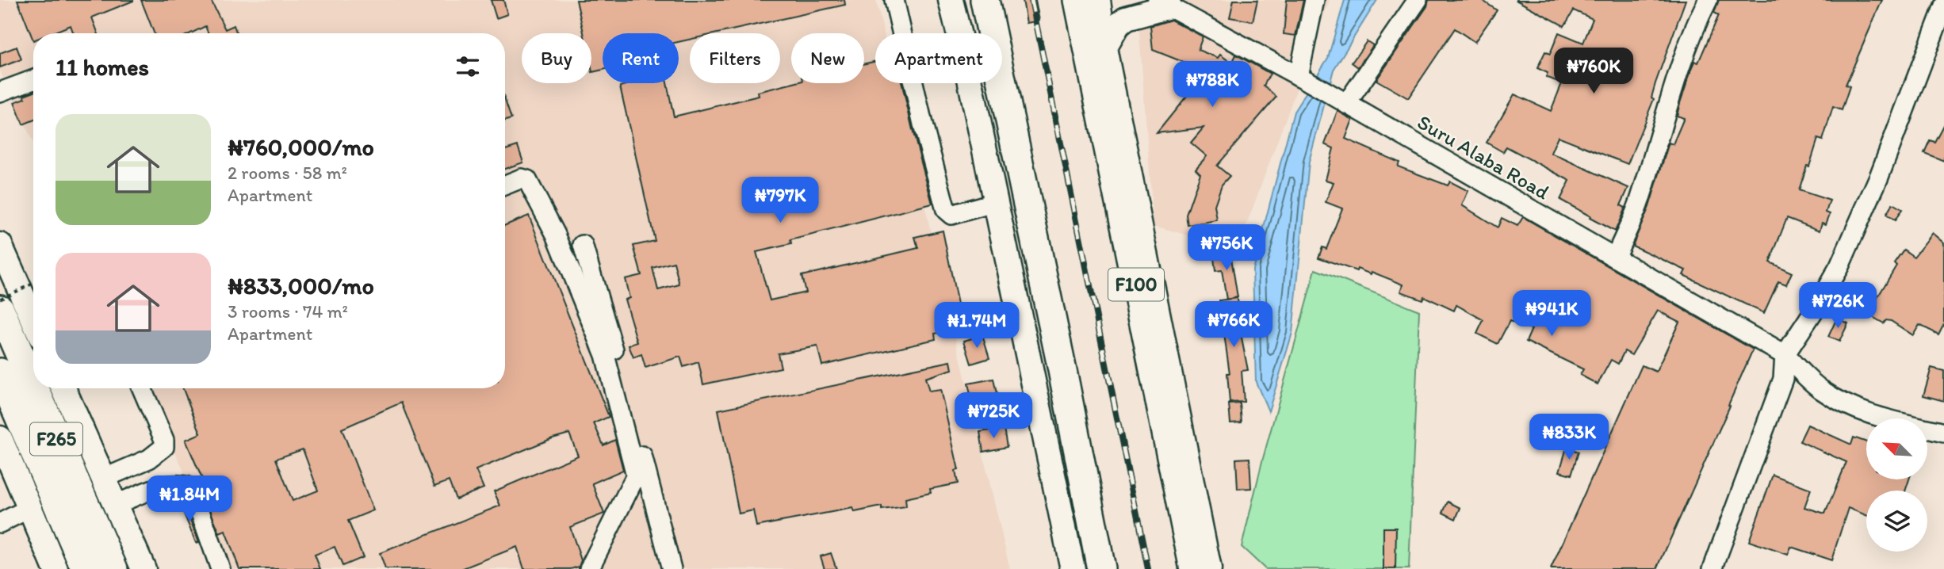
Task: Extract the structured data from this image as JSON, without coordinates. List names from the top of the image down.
{
  "streets": {
    "highway": ["F100", "F265"],
    "street": ["Suru Alaba Road"]
  },
  "north": "top left",
  "page": {
    "chip": [
      "Buy",
      "Rent",
      "Filters",
      "New",
      "Apartment"
    ],
    "heading": "11 homes",
    "price": [
      "₦760K",
      "₦788K",
      "₦797K",
      "₦756K",
      "₦726K",
      "₦941K",
      "₦766K",
      "₦1.74M",
      "₦725K",
      "₦833K",
      "₦1.84M"
    ],
    "list": [
      {
        "name": "₦760,000/mo",
        "note": "2 rooms · 58 m² · Apartment"
      },
      {
        "name": "₦833,000/mo",
        "note": "3 rooms · 74 m² · Apartment"
      }
    ]
  }
}
